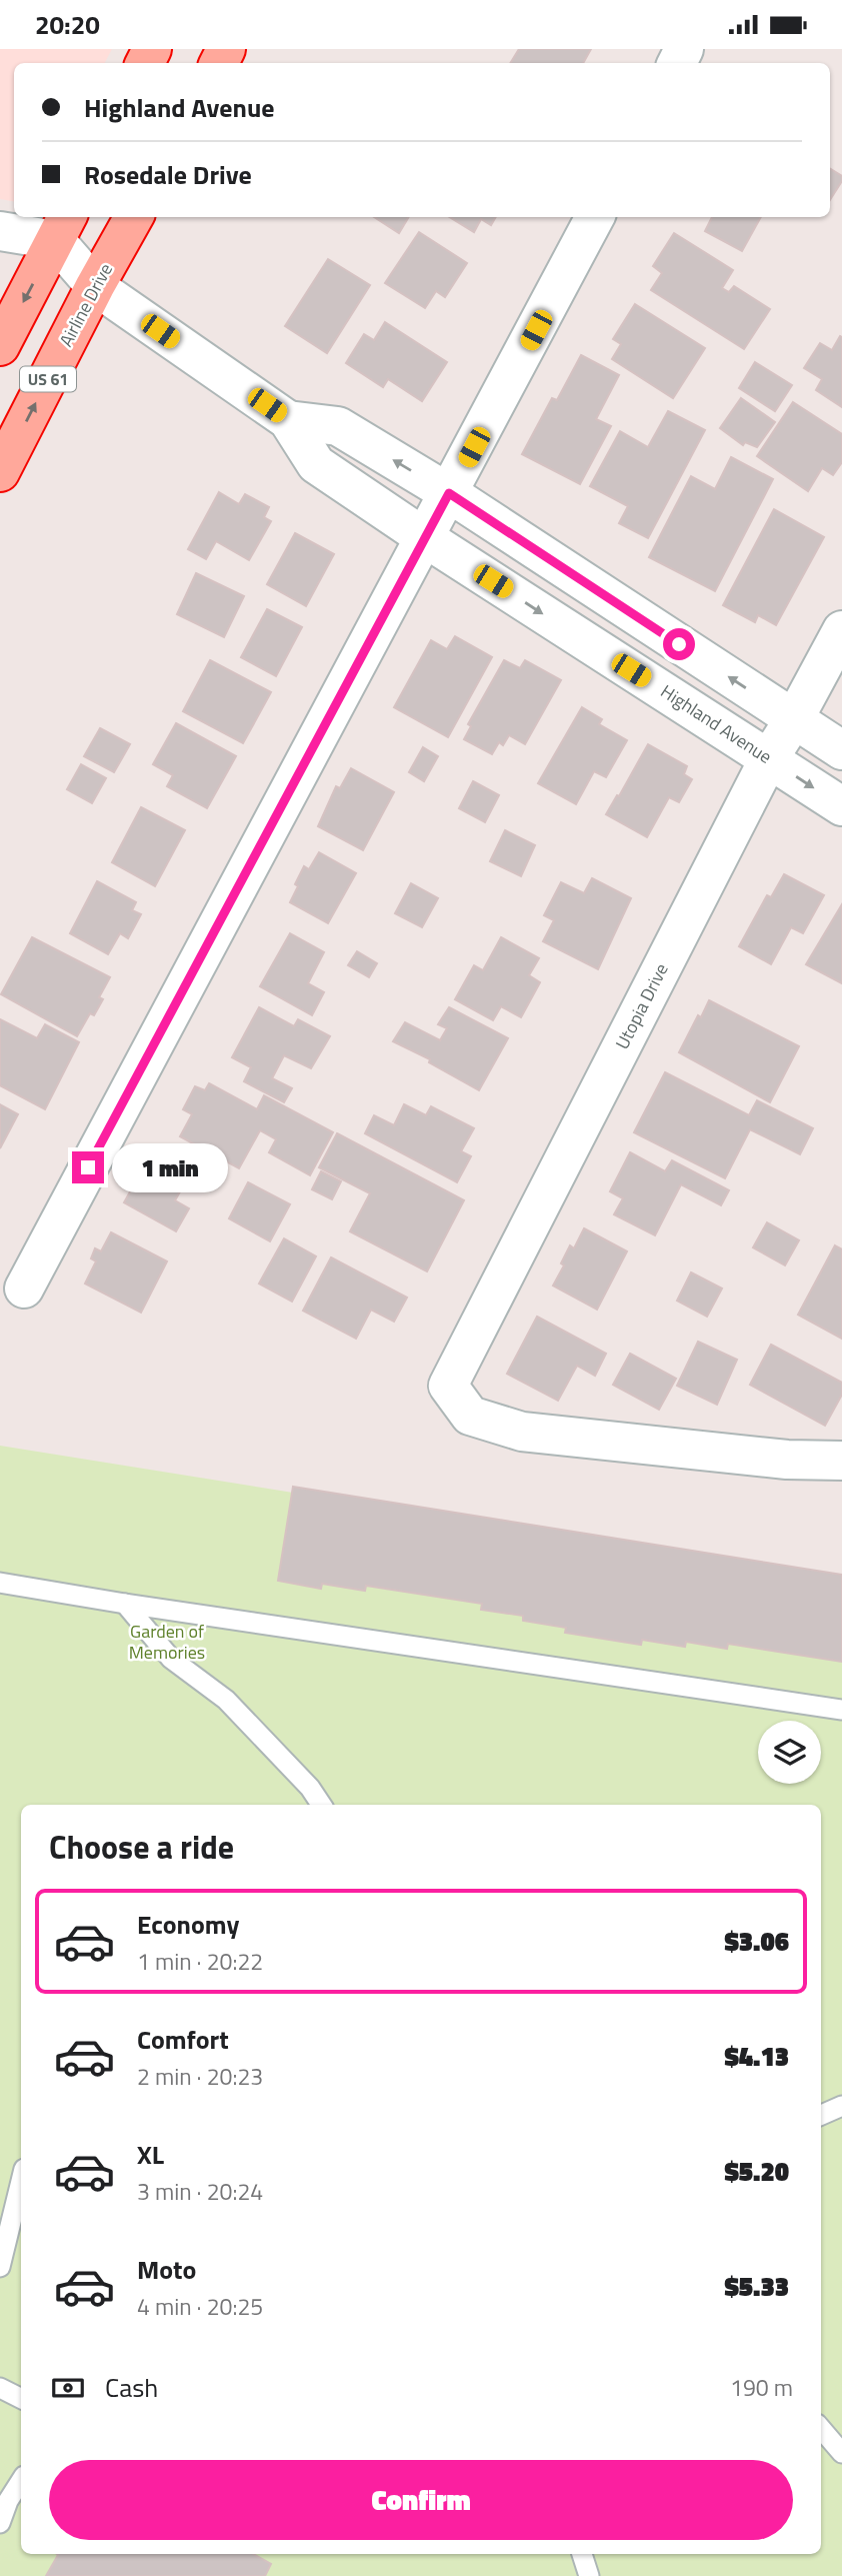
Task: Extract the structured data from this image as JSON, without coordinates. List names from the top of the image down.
{
  "streets": {
    "highway": ["Airline Drive", "US 61"],
    "street": ["Highland Avenue", "Utopia Drive"]
  },
  "crossings": [
    ["Airline Drive", "Highland Avenue"],
    ["Highland Avenue", "Utopia Drive"]
  ],
  "parks": ["Garden of Memories"],
  "page": {
    "status": "20:20",
    "banner": ["Highland Avenue", "Rosedale Drive"],
    "bubble": "1 min",
    "heading": "Choose a ride",
    "list": [
      {
        "name": "Economy",
        "note": "1 min · 20:22",
        "value": "$3.06"
      },
      {
        "name": "Comfort",
        "note": "2 min · 20:23",
        "value": "$4.13"
      },
      {
        "name": "XL",
        "note": "3 min · 20:24",
        "value": "$5.20"
      },
      {
        "name": "Moto",
        "note": "4 min · 20:25",
        "value": "$5.33"
      }
    ],
    "pay": ["Cash", "190 m"],
    "buttons": "Confirm"
  }
}
